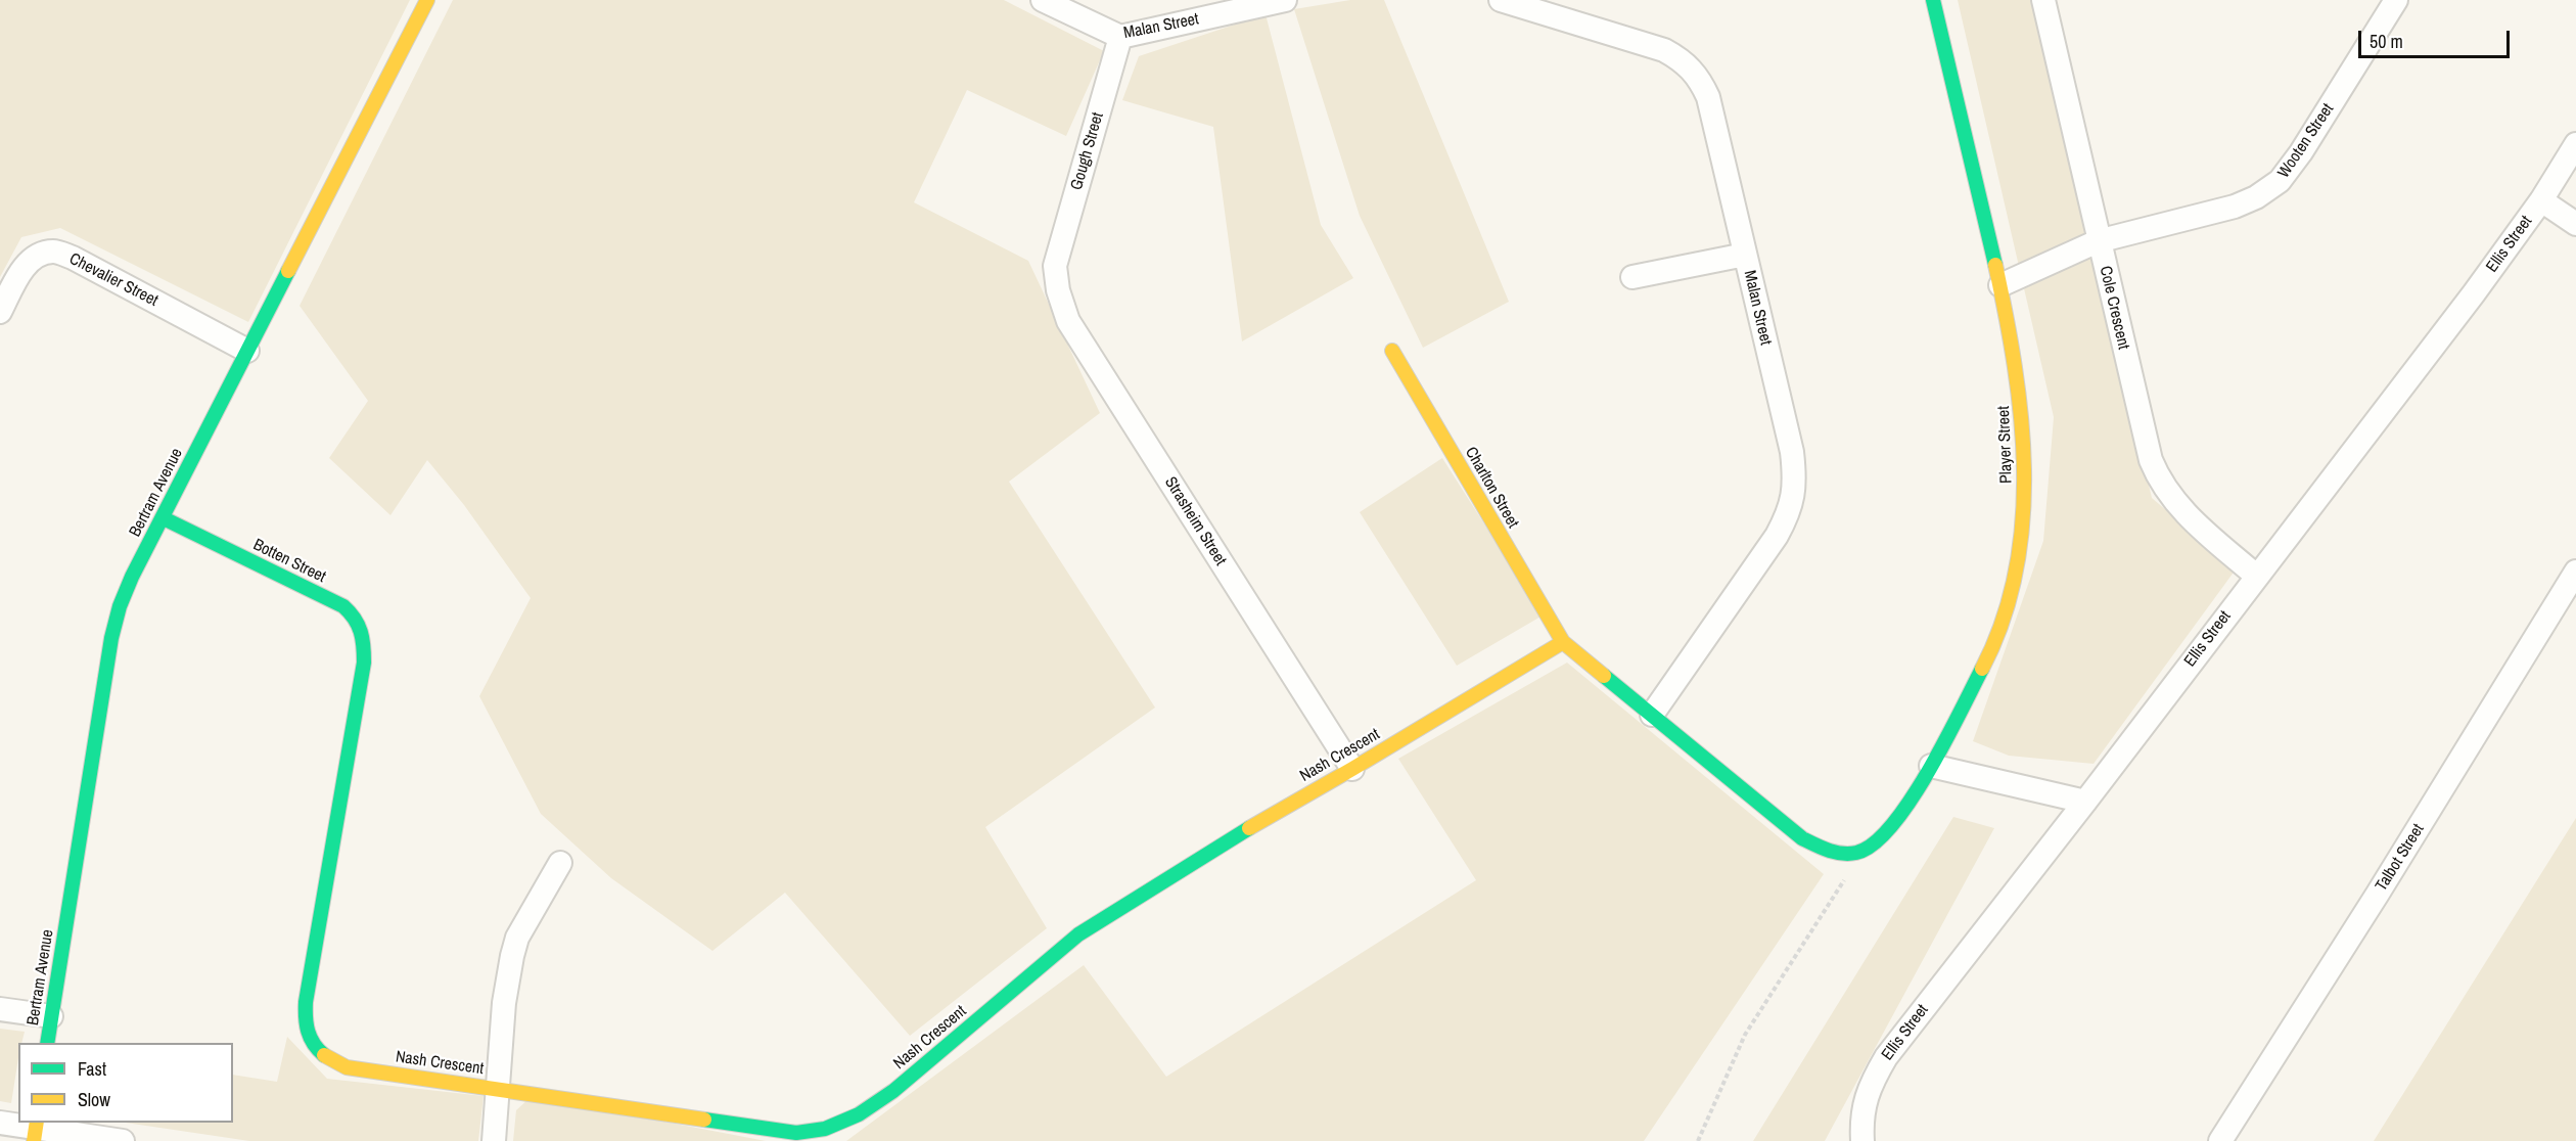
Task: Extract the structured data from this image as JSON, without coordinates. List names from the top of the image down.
{
  "streets": {
    "street": [
      "Malan Street",
      "Wooten Street",
      "Gough Street",
      "Ellis Street",
      "Chevalier Street",
      "Cole Crescent",
      "Player Street",
      "Charlton Street",
      "Bertram Avenue",
      "Strasheim Street",
      "Botten Street",
      "Nash Crescent",
      "Talbot Street"
    ]
  },
  "crossings": [
    ["Malan Street", "Gough Street"],
    ["Wooten Street", "Cole Crescent"],
    ["Wooten Street", "Player Street"],
    ["Gough Street", "Strasheim Street"],
    ["Ellis Street", "Cole Crescent"],
    ["Chevalier Street", "Bertram Avenue"],
    ["Charlton Street", "Nash Crescent"],
    ["Bertram Avenue", "Botten Street"],
    ["Strasheim Street", "Nash Crescent"],
    ["Botten Street", "Nash Crescent"]
  ],
  "legend": ["Fast", "Slow"],
  "scale_bar": "50 m"
}
